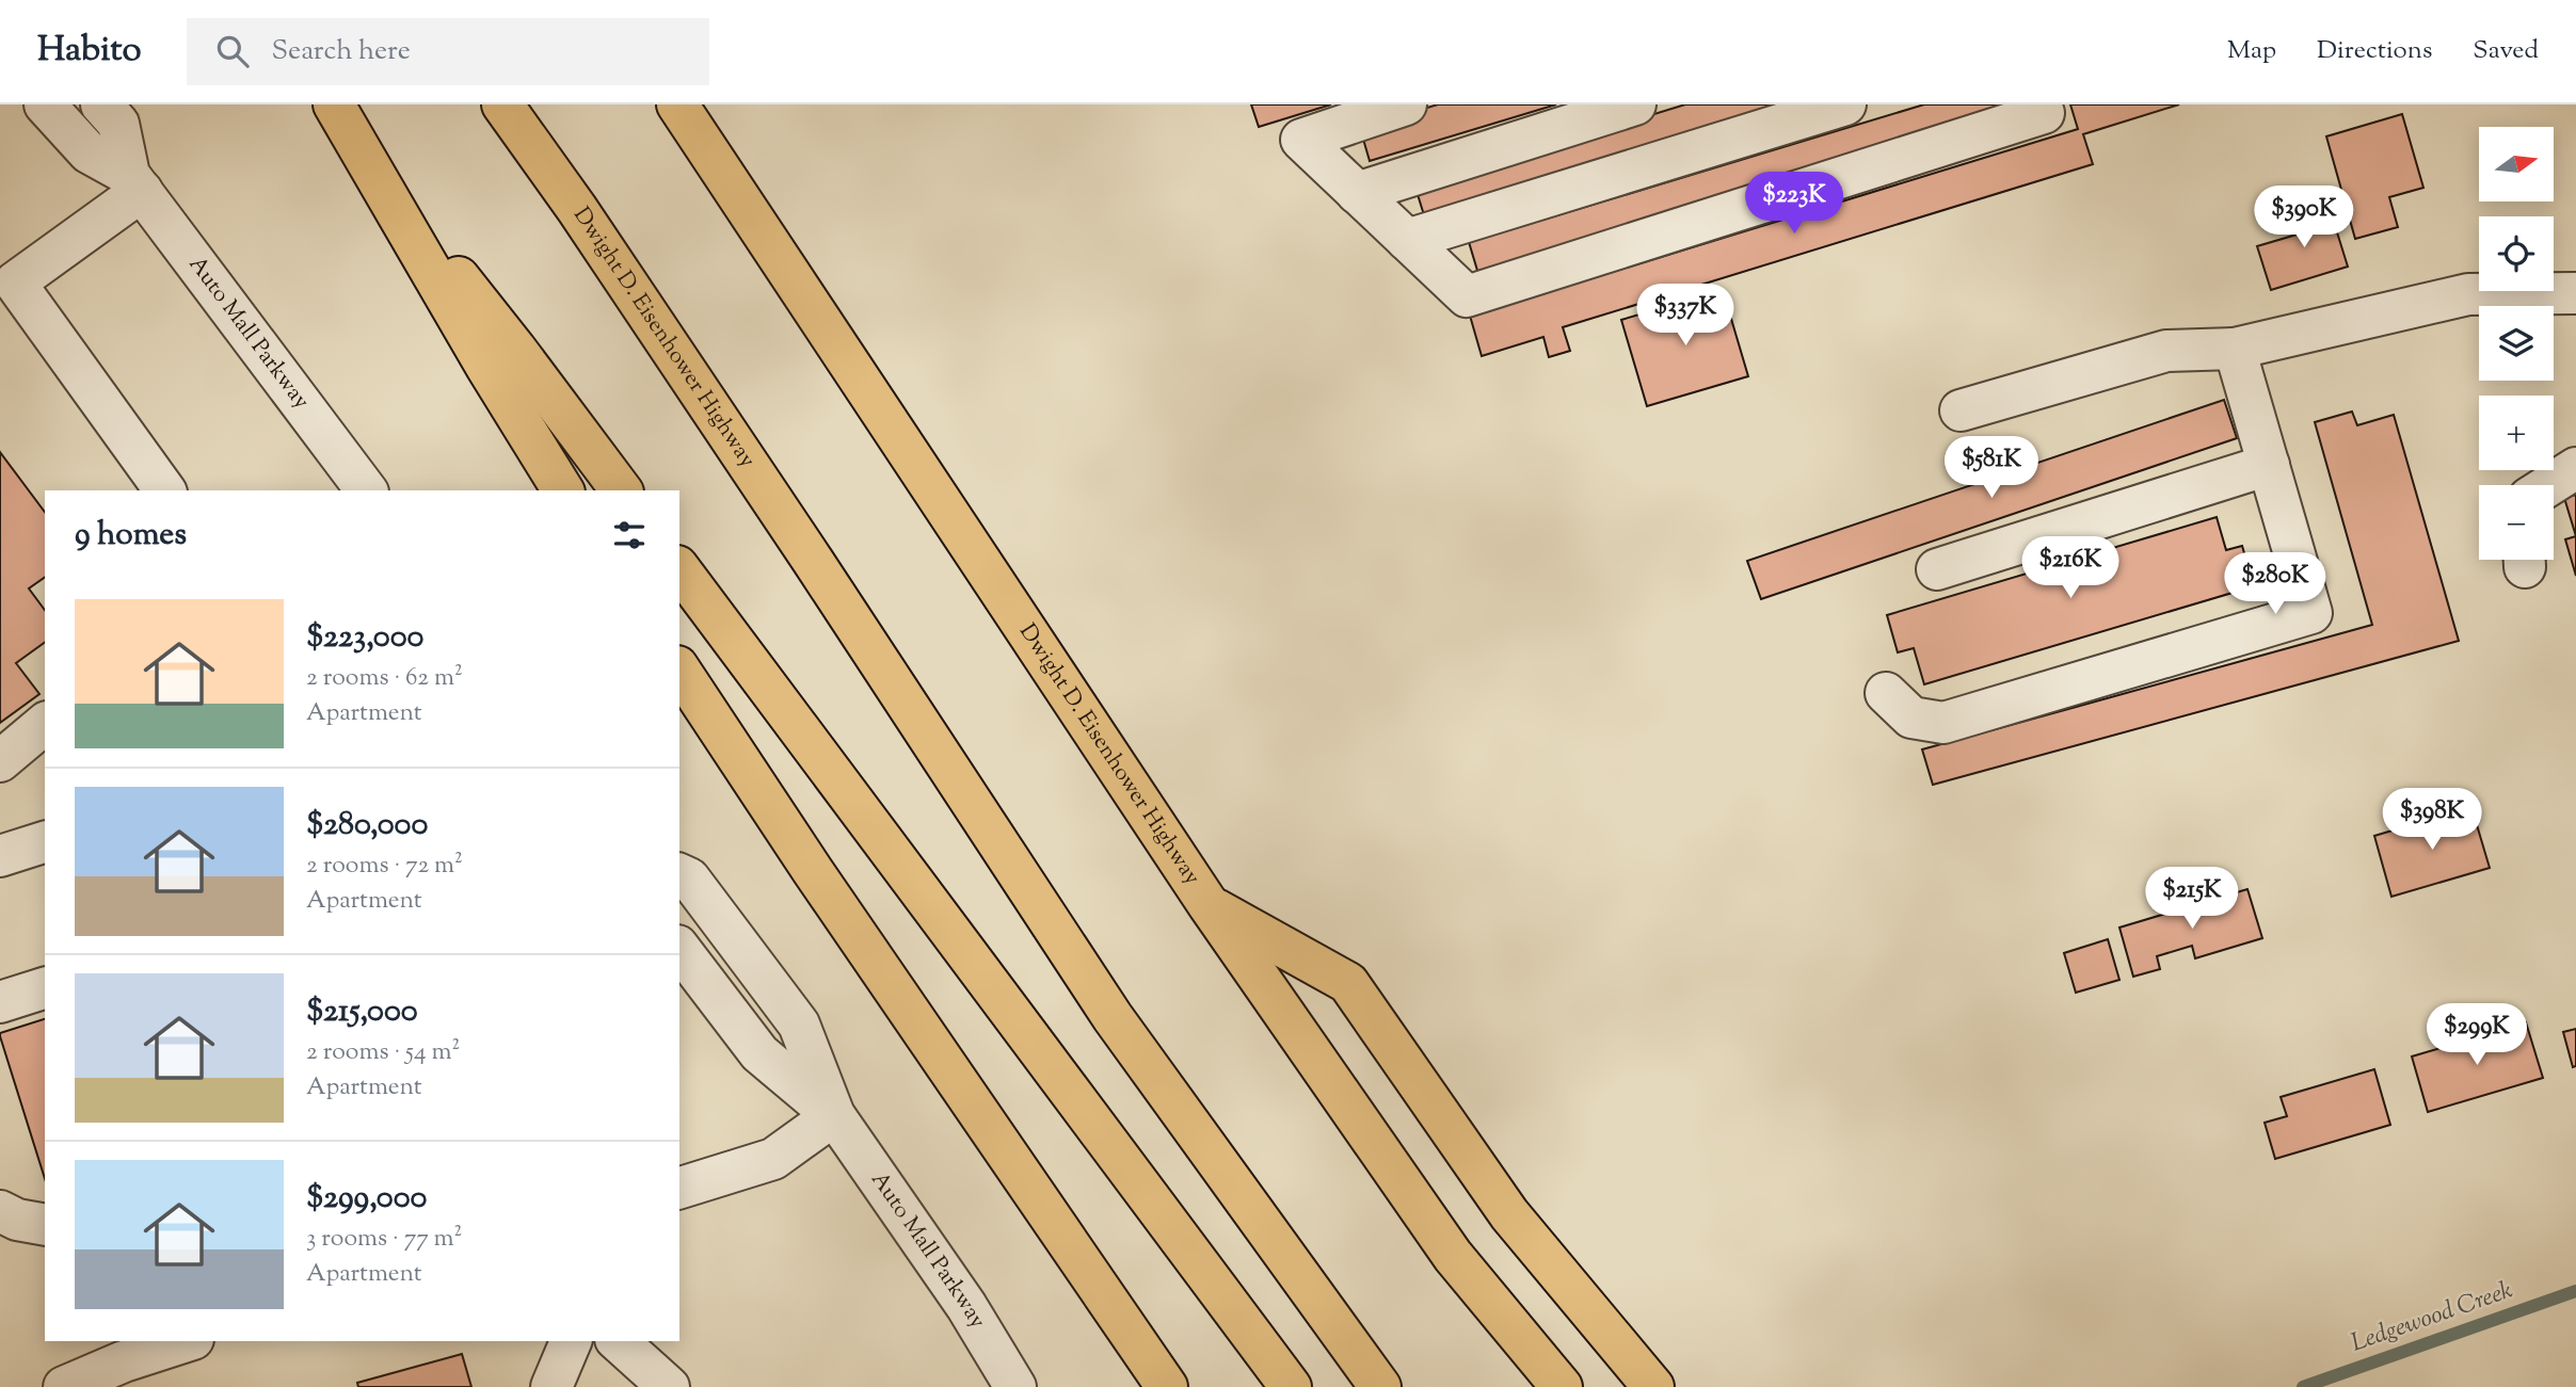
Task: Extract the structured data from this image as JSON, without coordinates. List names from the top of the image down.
{
  "streets": {
    "highway": ["Dwight D. Eisenhower Highway"],
    "street": ["Auto Mall Parkway"]
  },
  "water": ["Ledgewood Creek"],
  "north": "right",
  "page": {
    "header": "Habito",
    "search": "Search here",
    "nav": ["Map", "Directions", "Saved"],
    "map_buttons": ["+", "−"],
    "price": [
      "$223K",
      "$390K",
      "$337K",
      "$581K",
      "$216K",
      "$280K",
      "$398K",
      "$215K",
      "$299K"
    ],
    "heading": "9 homes",
    "list": [
      {
        "name": "$223,000",
        "note": "2 rooms · 62 m² · Apartment"
      },
      {
        "name": "$280,000",
        "note": "2 rooms · 72 m² · Apartment"
      },
      {
        "name": "$215,000",
        "note": "2 rooms · 54 m² · Apartment"
      },
      {
        "name": "$299,000",
        "note": "3 rooms · 77 m² · Apartment"
      }
    ]
  }
}
